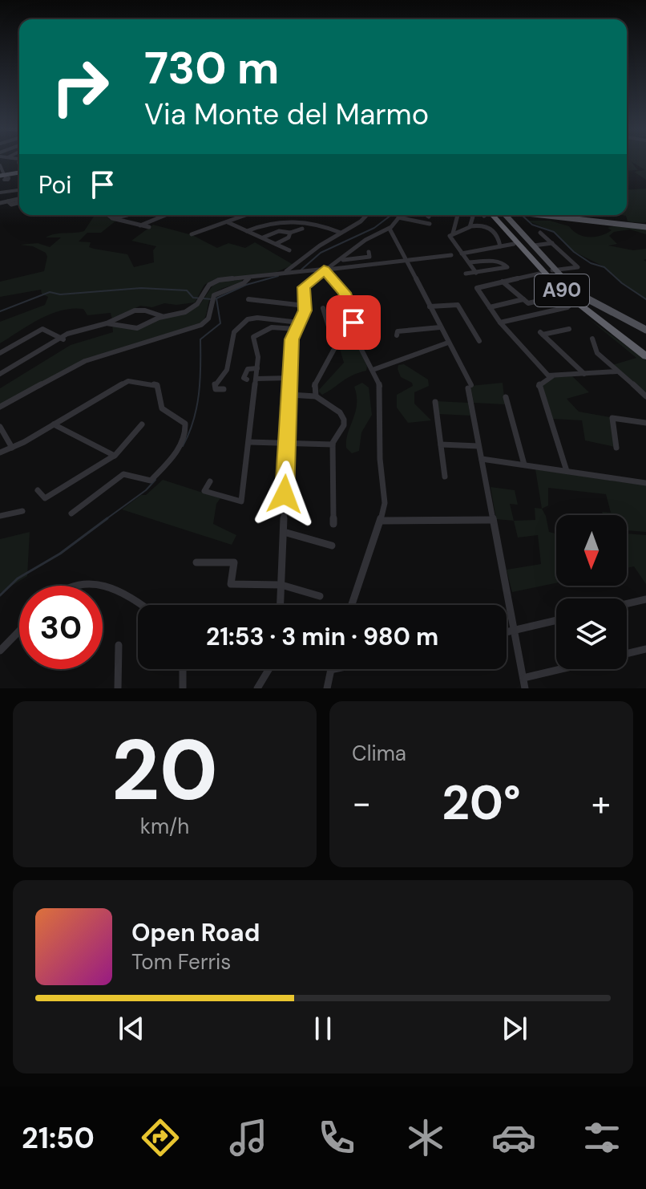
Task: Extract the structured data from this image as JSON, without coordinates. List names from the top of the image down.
{
  "streets": {
    "highway": ["A90"]
  },
  "north": "bottom",
  "page": {
    "turn": ["730 m", "Via Monte del Marmo"],
    "then": "Poi",
    "limit": "30",
    "trip": "21:53 · 3 min · 980 m",
    "tile": [
      ["20", "km/h"],
      "Clima"
    ],
    "heat": ["−", "20°", "+"],
    "song": ["Open Road", "Tom Ferris"],
    "tabs": "21:50"
  }
}
